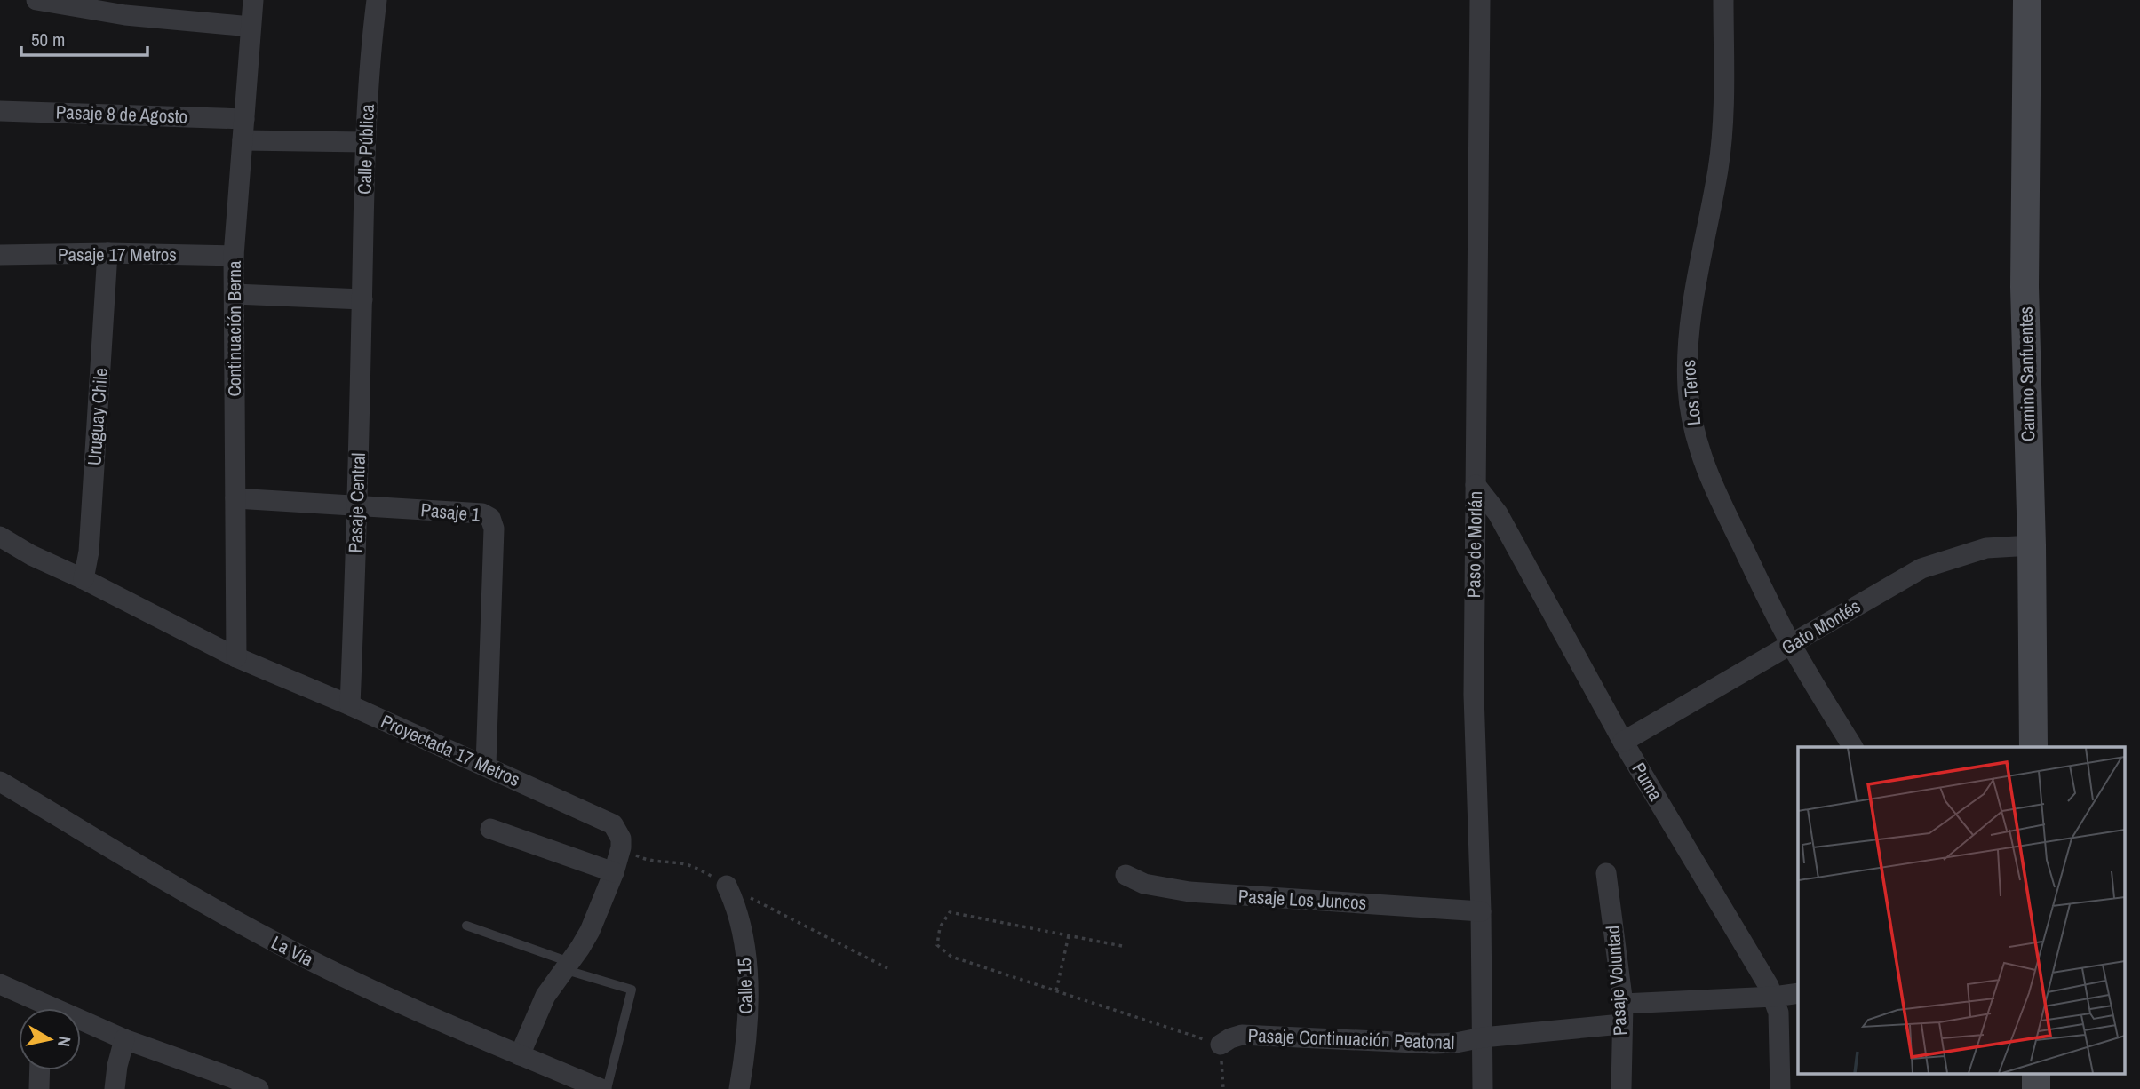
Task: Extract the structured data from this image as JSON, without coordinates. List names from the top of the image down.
{
  "streets": {
    "street": [
      "Pasaje 8 de Agosto",
      "Calle Pública",
      "Pasaje 17 Metros",
      "Continuación Berna",
      "Camino Sanfuentes",
      "Los Teros",
      "Uruguay Chile",
      "Pasaje Central",
      "Pasaje 1",
      "Paso de Morlán",
      "Gato Montés",
      "Proyectada 17 Metros",
      "Puma",
      "Pasaje Los Juncos",
      "La Vía",
      "Pasaje Voluntad",
      "Calle 15",
      "Pasaje Continuación Peatonal"
    ]
  },
  "crossings": [
    ["Pasaje 8 de Agosto", "Continuación Berna"],
    ["Calle Pública", "Pasaje Central"],
    ["Pasaje 17 Metros", "Continuación Berna"],
    ["Pasaje 17 Metros", "Uruguay Chile"],
    ["Continuación Berna", "Pasaje 1"],
    ["Continuación Berna", "Proyectada 17 Metros"],
    ["Camino Sanfuentes", "Gato Montés"],
    ["Los Teros", "Gato Montés"],
    ["Uruguay Chile", "Proyectada 17 Metros"],
    ["Pasaje Central", "Pasaje 1"],
    ["Pasaje Central", "Proyectada 17 Metros"],
    ["Pasaje 1", "Proyectada 17 Metros"],
    ["Paso de Morlán", "Puma"],
    ["Paso de Morlán", "Pasaje Los Juncos"],
    ["Paso de Morlán", "Pasaje Continuación Peatonal"],
    ["Gato Montés", "Puma"],
    ["Puma", "Pasaje Continuación Peatonal"],
    ["Pasaje Voluntad", "Pasaje Continuación Peatonal"]
  ],
  "scale_bar": "50 m",
  "north": "right"
}
